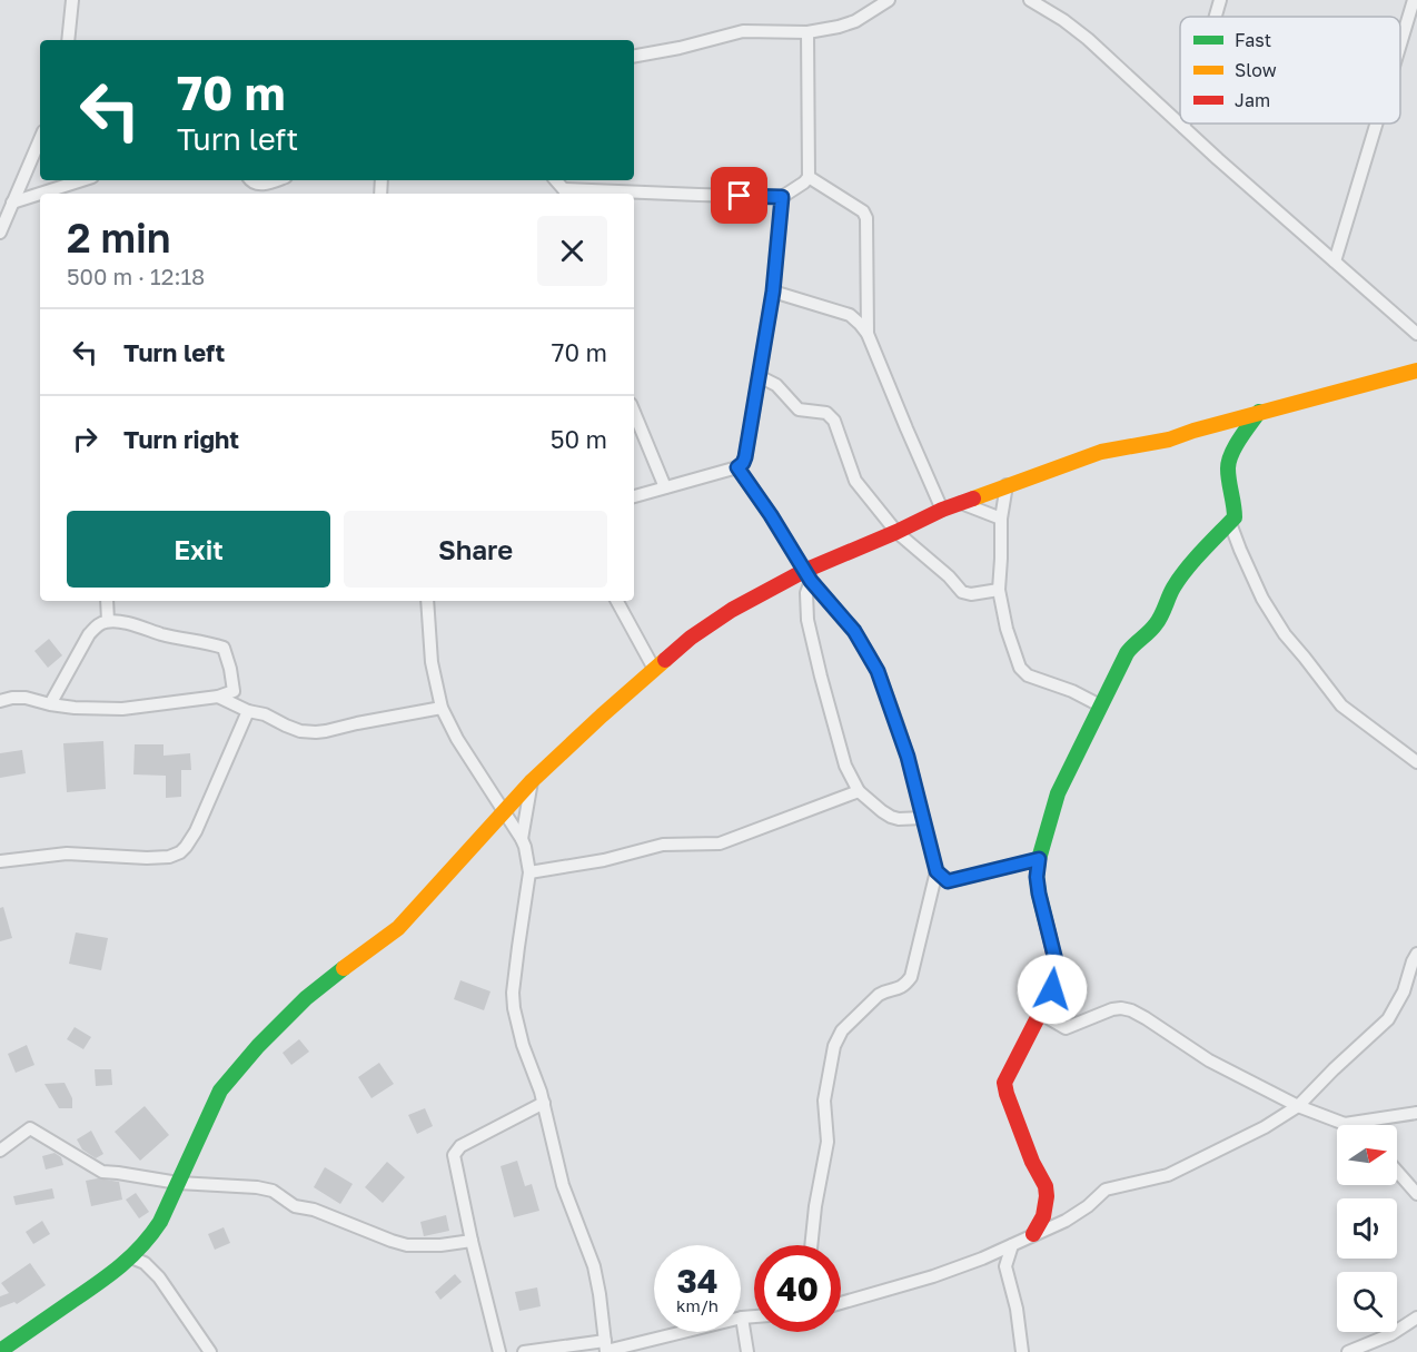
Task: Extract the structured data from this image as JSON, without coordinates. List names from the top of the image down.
{
  "legend": ["Fast", "Slow", "Jam"],
  "north": "right",
  "page": {
    "turn": ["70 m", "Turn left"],
    "heading": ["2 min", "500 m · 12:18"],
    "list": [
      {
        "name": "Turn left",
        "value": "70 m"
      },
      {
        "name": "Turn right",
        "value": "50 m"
      }
    ],
    "buttons": ["Exit", "Share"],
    "speed": "34 km/h",
    "limit": "40"
  }
}
